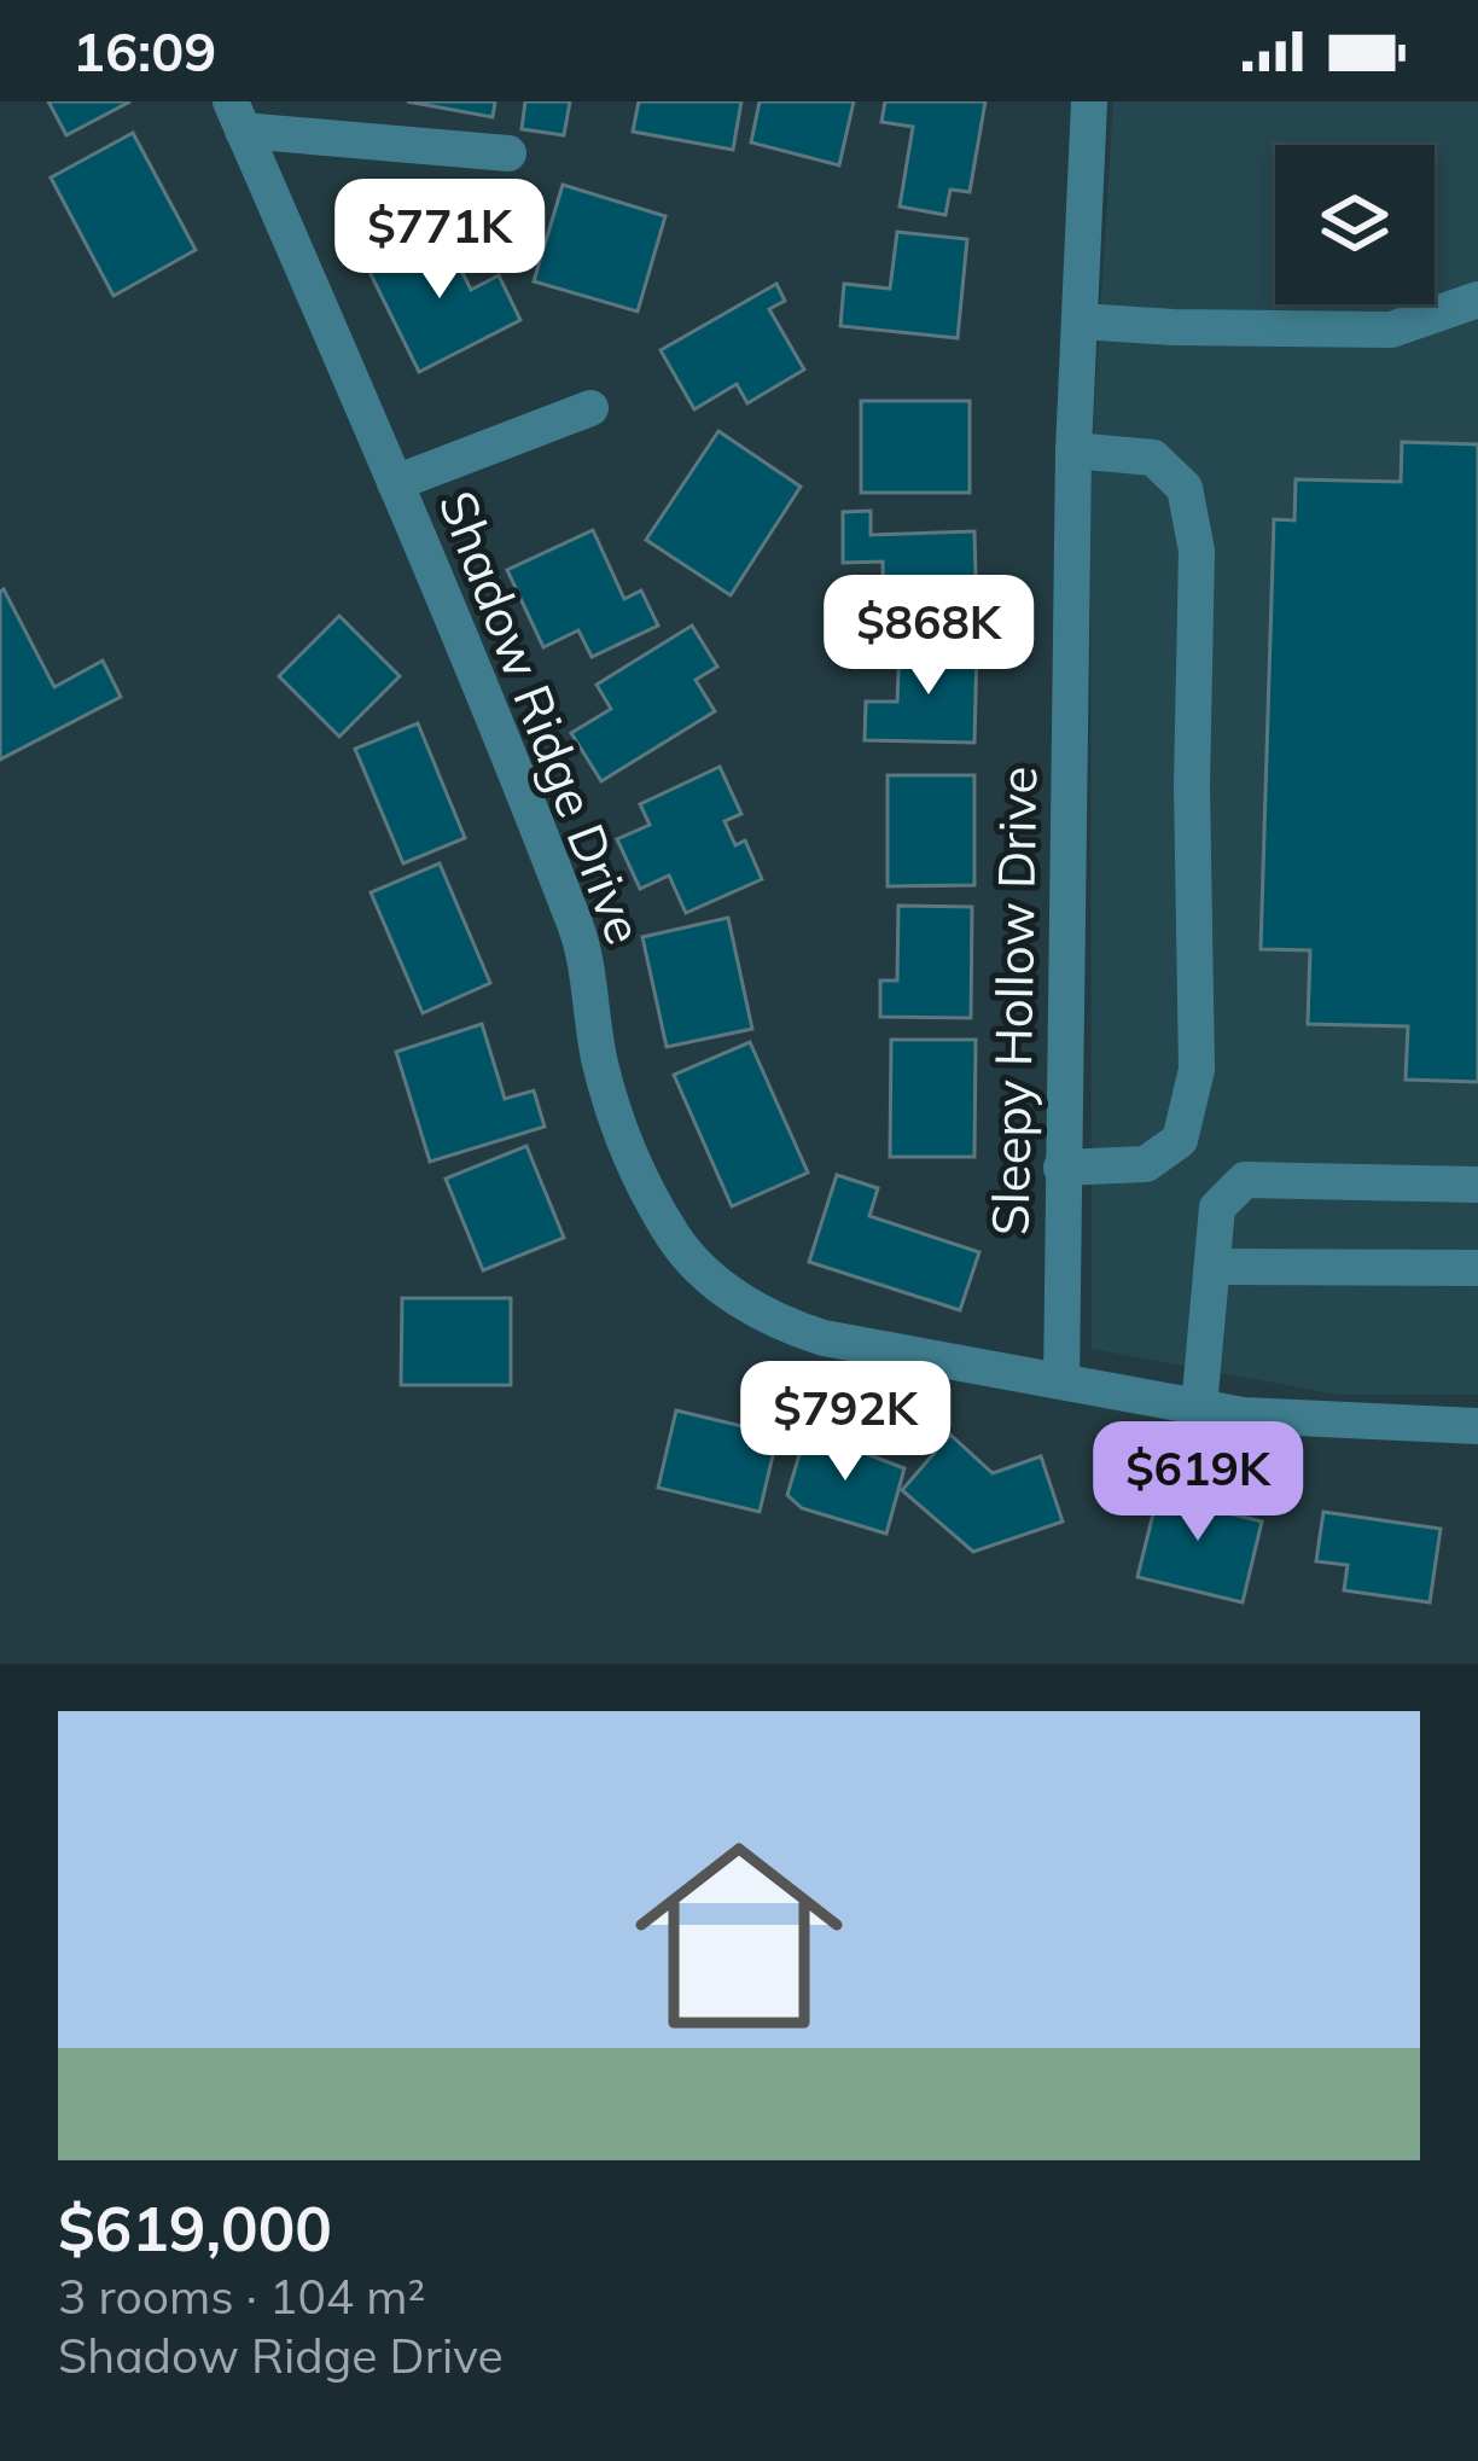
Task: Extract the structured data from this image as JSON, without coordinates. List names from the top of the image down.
{
  "streets": {
    "street": ["Shadow Ridge Drive", "Sleepy Hollow Drive"]
  },
  "crossings": [
    ["Shadow Ridge Drive", "Sleepy Hollow Drive"]
  ],
  "page": {
    "status": "16:09",
    "price": [
      "$771K",
      "$868K",
      "$792K",
      "$619K"
    ],
    "list": [
      {
        "name": "$619,000",
        "note": "3 rooms · 104 m² · Shadow Ridge Drive"
      }
    ]
  }
}
